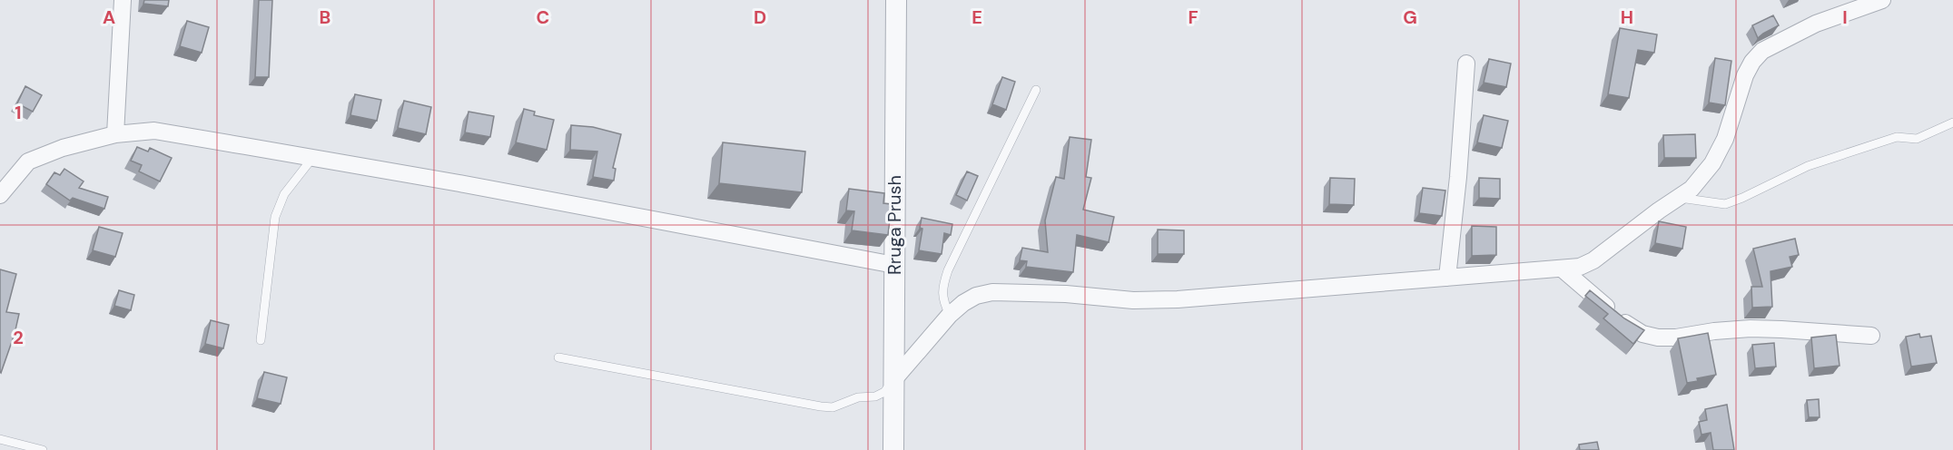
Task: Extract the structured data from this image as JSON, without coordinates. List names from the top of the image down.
{
  "streets": {
    "street": ["Rruga Prush"]
  },
  "grid": {
    "columns": [
      "A",
      "B",
      "C",
      "D",
      "E",
      "F",
      "G",
      "H",
      "I"
    ],
    "rows": ["1", "2"]
  }
}
